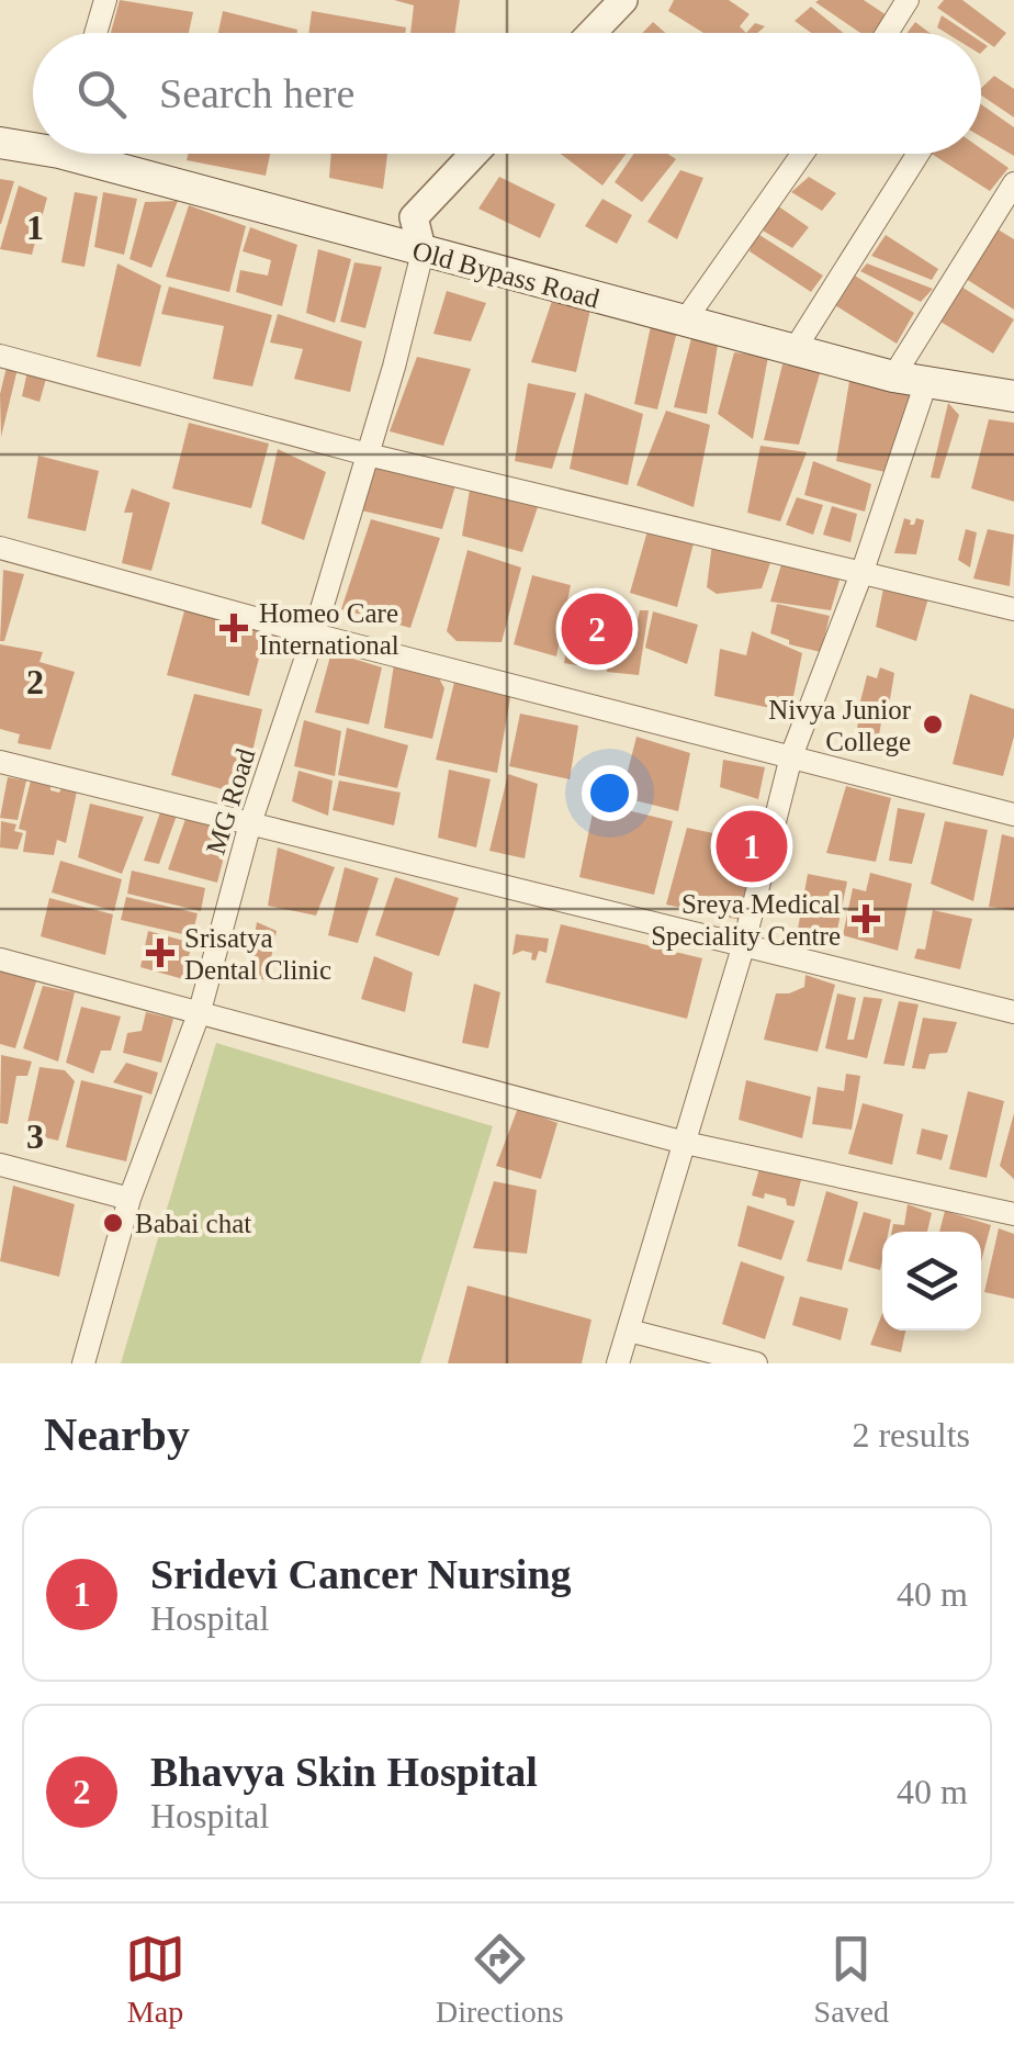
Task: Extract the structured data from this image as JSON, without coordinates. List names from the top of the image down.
{
  "streets": {
    "main road": ["Old Bypass Road"],
    "street": ["MG Road"]
  },
  "crossings": [
    ["Old Bypass Road", "MG Road"]
  ],
  "places": {
    "health": ["Homeo Care International", "Sreya Medical Speciality Centre", "Srisatya Dental Clinic"],
    "other": ["Nivya Junior College", "Babai chat"]
  },
  "page": {
    "search": "Search here",
    "pins": ["2", "1"],
    "heading": ["Nearby", "2 results"],
    "list": [
      {
        "mark": "1",
        "name": "Sridevi Cancer Nursing",
        "note": "Hospital",
        "value": "40 m"
      },
      {
        "mark": "2",
        "name": "Bhavya Skin Hospital",
        "note": "Hospital",
        "value": "40 m"
      }
    ],
    "nav": ["Map", "Directions", "Saved"]
  },
  "grid": {
    "rows": ["1", "2", "3"]
  }
}
